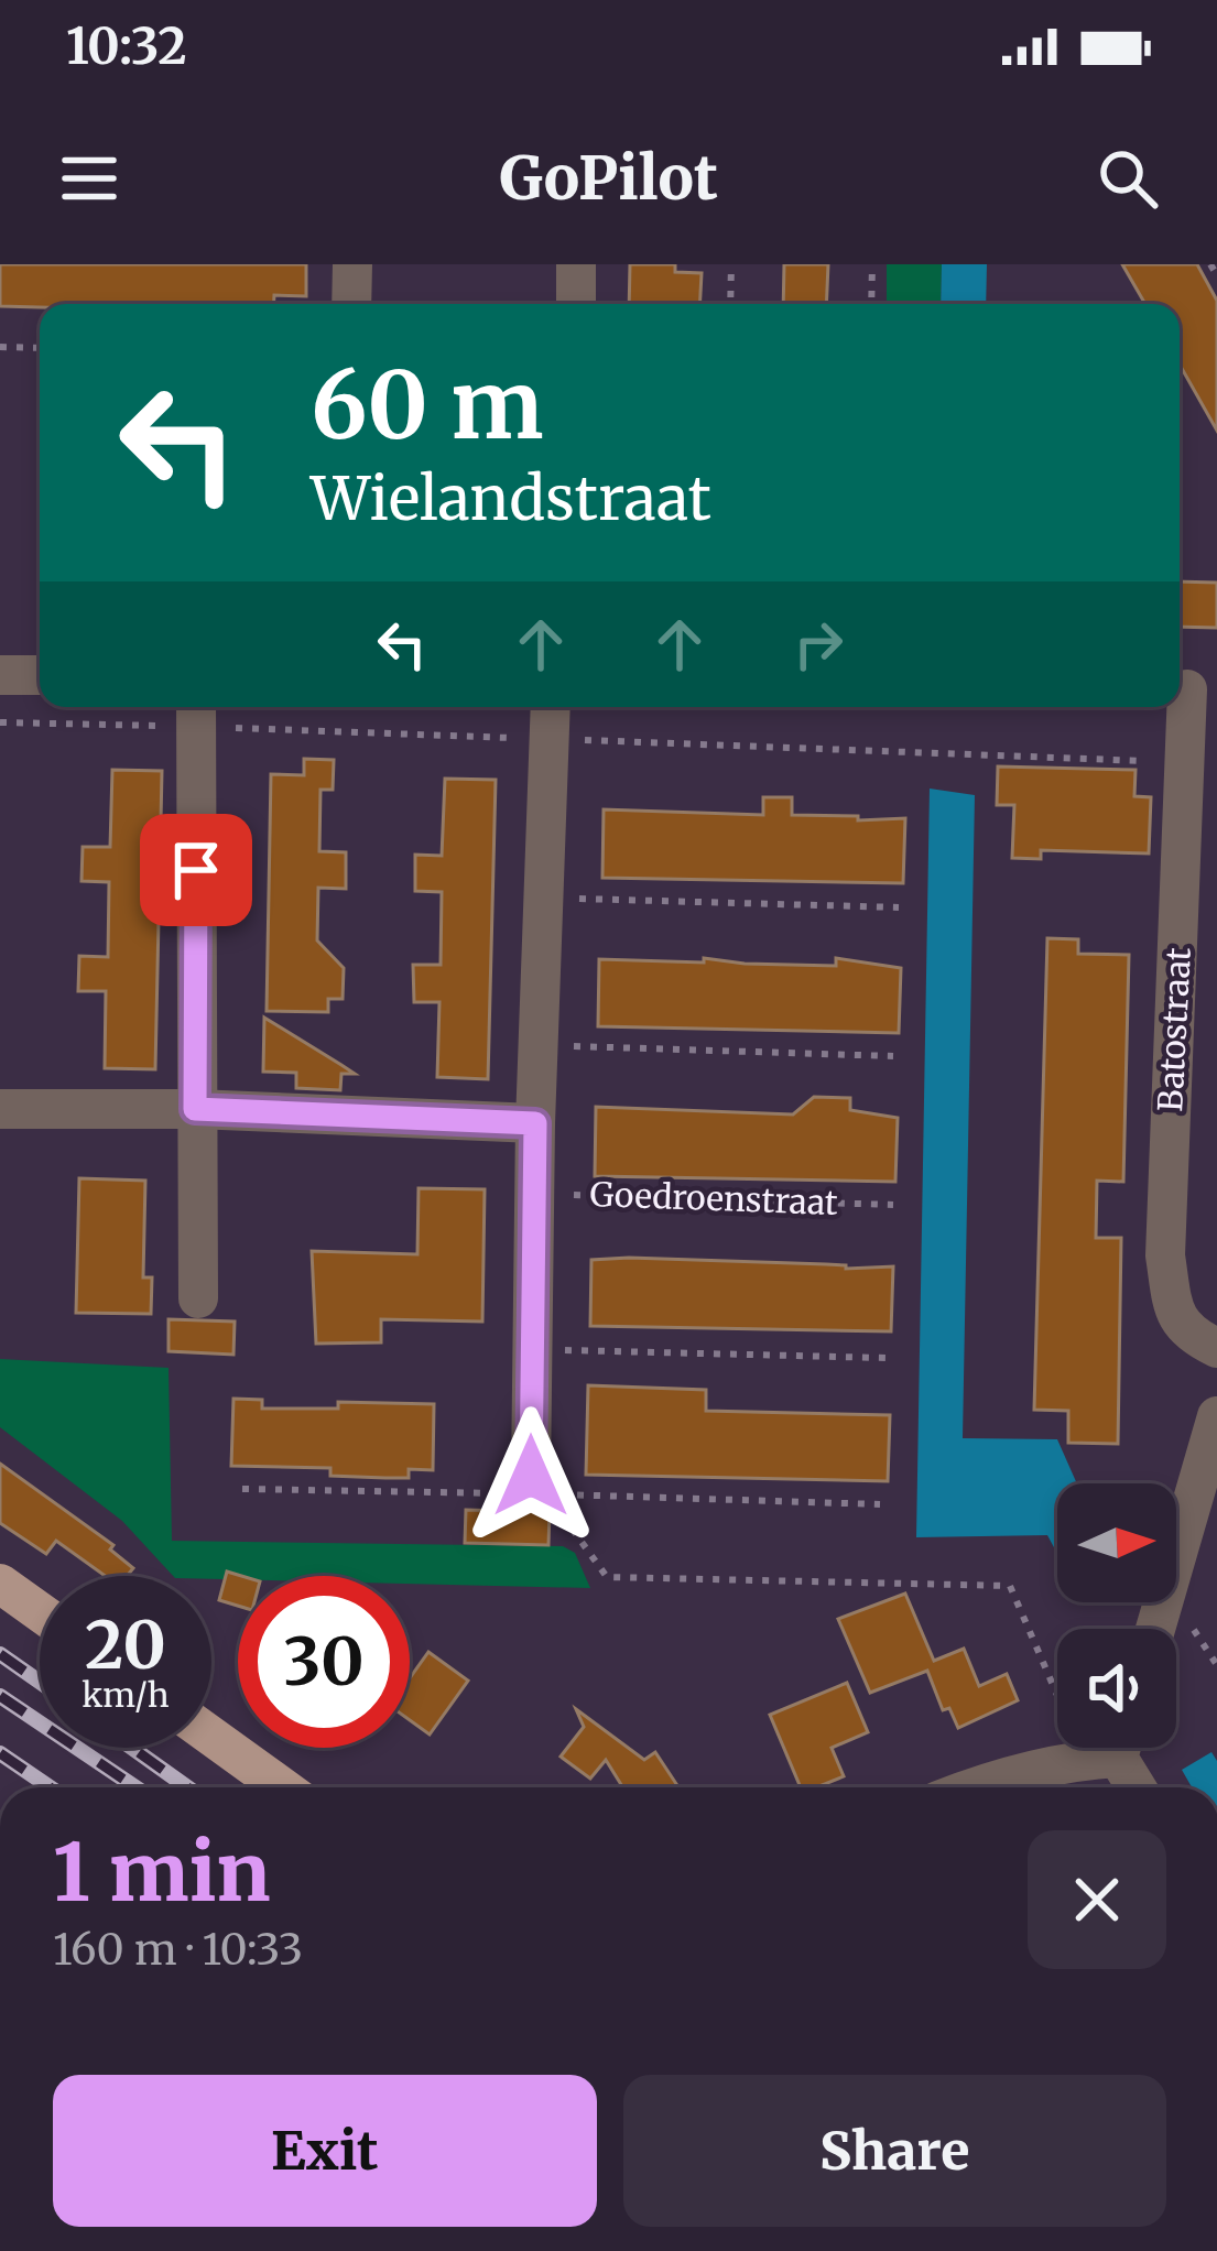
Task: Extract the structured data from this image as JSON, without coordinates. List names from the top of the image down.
{
  "streets": {
    "street": ["Batostraat"],
    "path": ["Goedroenstraat"]
  },
  "north": "right",
  "page": {
    "status": "10:32",
    "header": "GoPilot",
    "turn": ["60 m", "Wielandstraat"],
    "speed": "20 km/h",
    "limit": "30",
    "heading": ["1 min", "160 m · 10:33"],
    "buttons": ["Exit", "Share"]
  }
}
